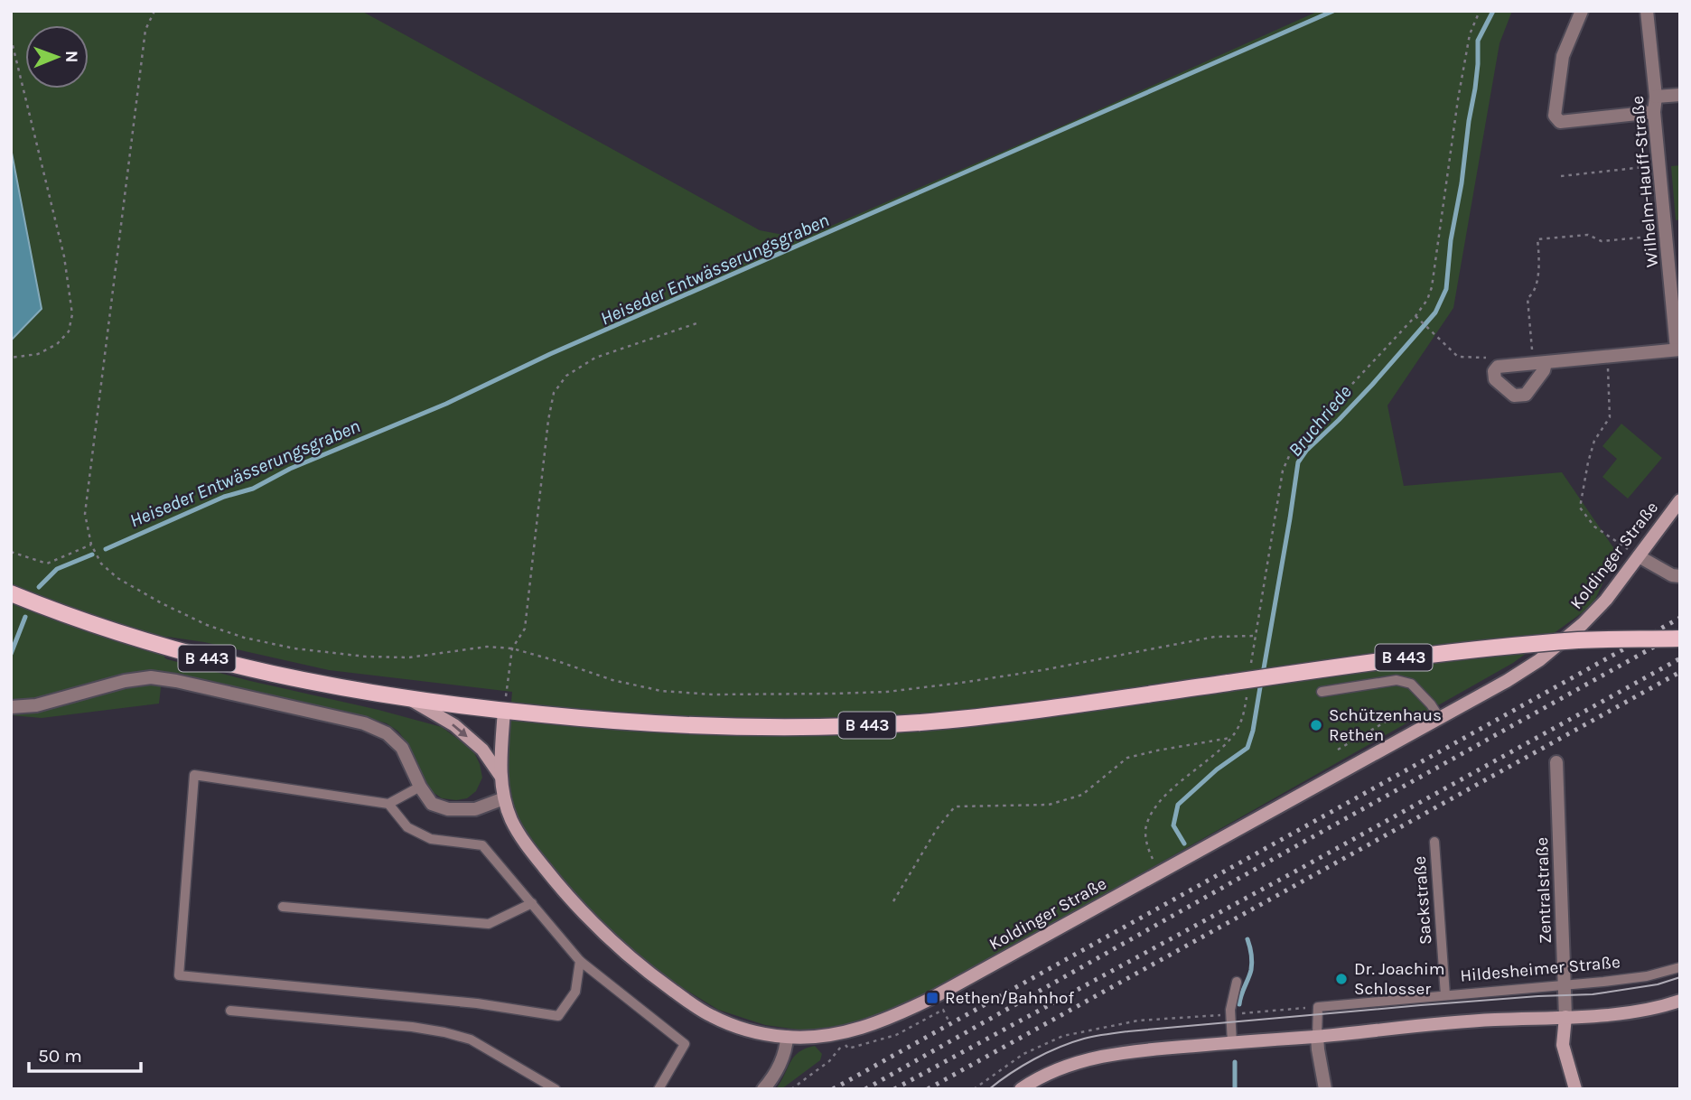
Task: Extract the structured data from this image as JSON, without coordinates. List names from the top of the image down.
{
  "streets": {
    "main road": ["B 443"],
    "street": ["Wilhelm-Hauff-Straße", "Koldinger Straße", "Zentralstraße"],
    "lane": ["Sackstraße", "Hildesheimer Straße"]
  },
  "crossings": [
    ["Koldinger Straße", "B 443"],
    ["Zentralstraße", "Hildesheimer Straße"],
    ["Sackstraße", "Hildesheimer Straße"]
  ],
  "water": ["Heiseder Entwässerungsgraben", "Bruchriede"],
  "places": {
    "other": ["Schützenhaus Rethen", "Dr. Joachim Schlosser"],
    "transit": ["Rethen/Bahnhof"]
  },
  "scale_bar": "50 m",
  "north": "right"
}
